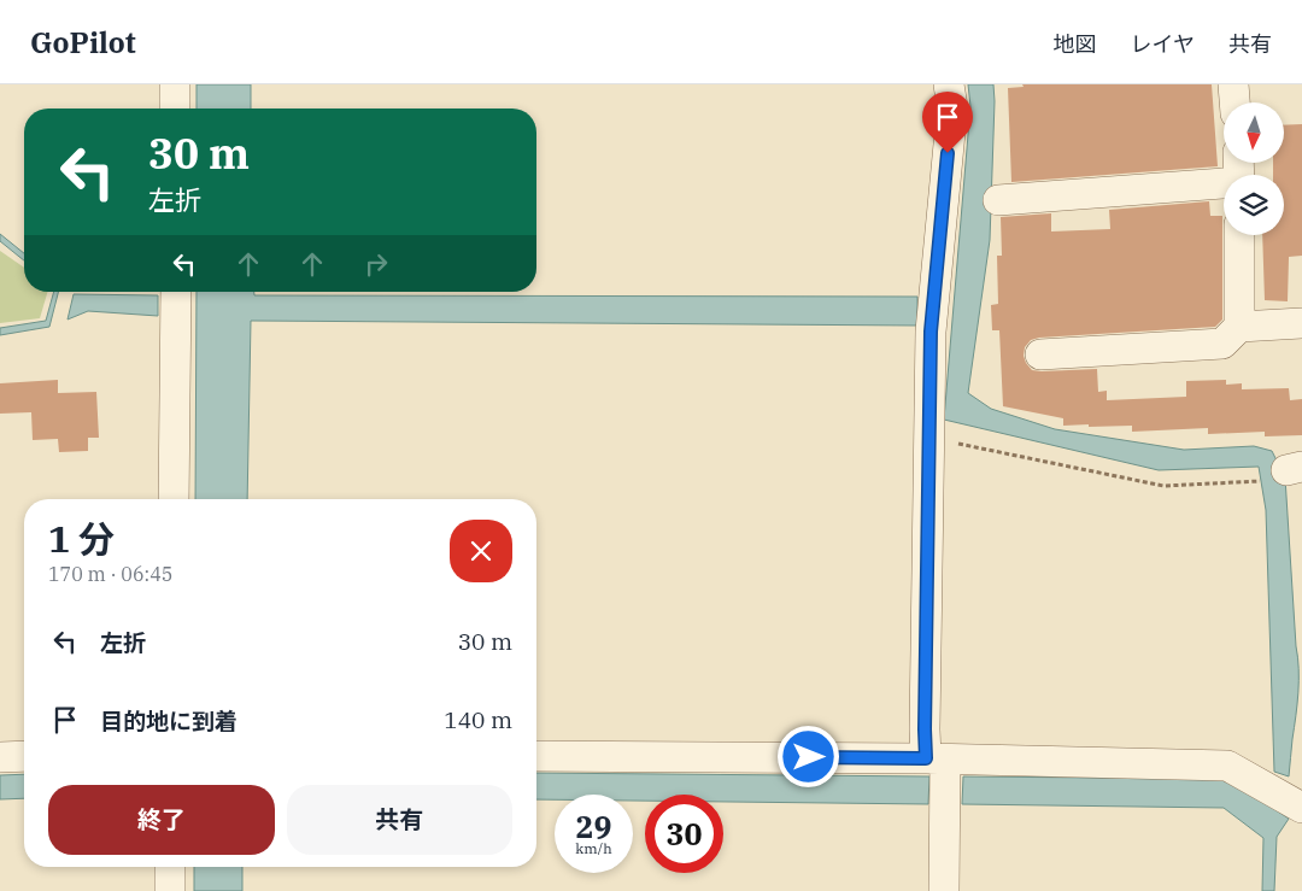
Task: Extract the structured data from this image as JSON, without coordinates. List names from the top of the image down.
{
  "north": "bottom",
  "page": {
    "header": "GoPilot",
    "nav": ["地図", "レイヤ", "共有"],
    "turn": ["30 m", "左折"],
    "heading": ["1 分", "170 m · 06:45"],
    "list": [
      {
        "name": "左折",
        "value": "30 m"
      },
      {
        "name": "目的地に到着",
        "value": "140 m"
      }
    ],
    "buttons": ["終了", "共有"],
    "speed": "29 km/h",
    "limit": "30"
  }
}
